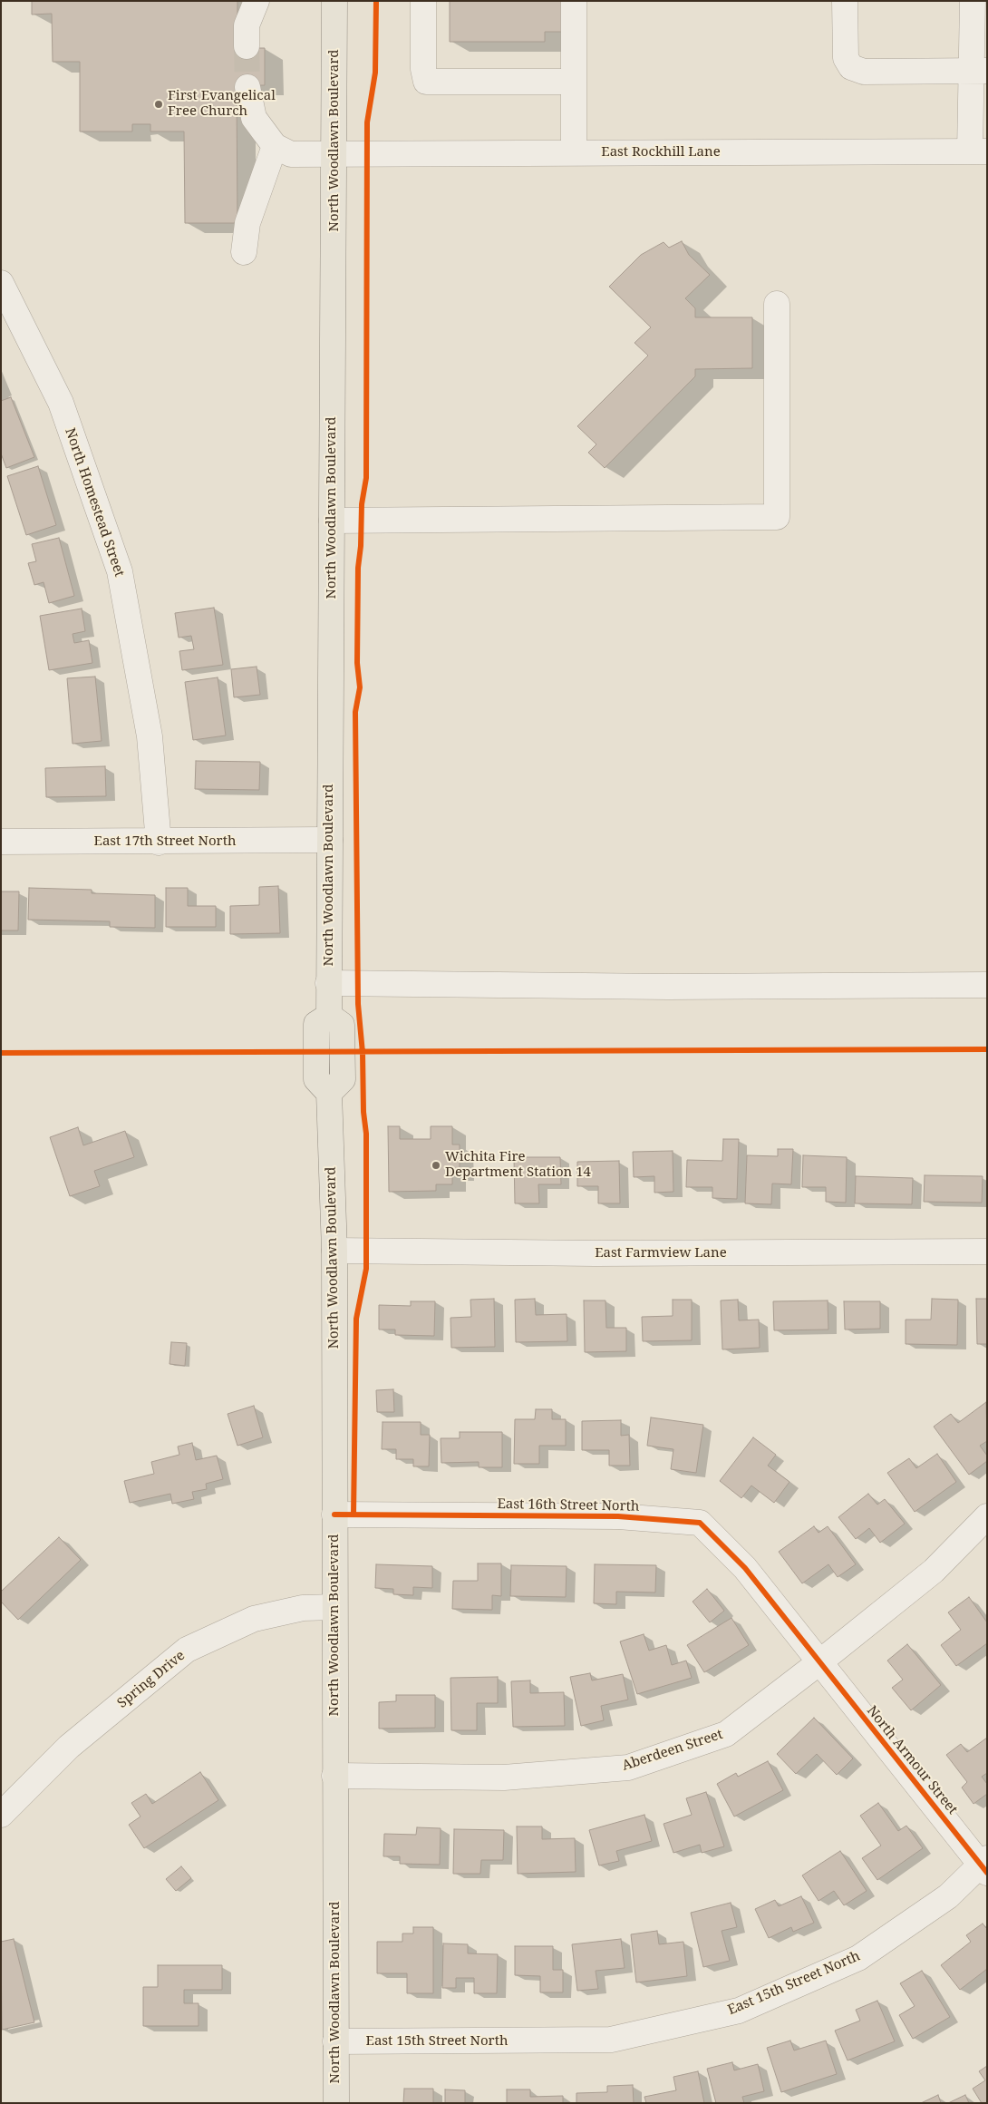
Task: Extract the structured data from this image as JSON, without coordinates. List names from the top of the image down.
{
  "streets": {
    "main road": ["North Woodlawn Boulevard"],
    "street": [
      "East Rockhill Lane",
      "North Homestead Street",
      "East 17th Street North",
      "East Farmview Lane",
      "East 16th Street North",
      "Spring Drive",
      "Aberdeen Street",
      "North Armour Street",
      "East 15th Street North"
    ]
  },
  "crossings": [
    ["North Woodlawn Boulevard", "East Rockhill Lane"],
    ["North Woodlawn Boulevard", "East 17th Street North"],
    ["North Woodlawn Boulevard", "East Farmview Lane"],
    ["North Woodlawn Boulevard", "East 16th Street North"],
    ["North Woodlawn Boulevard", "Spring Drive"],
    ["North Woodlawn Boulevard", "Aberdeen Street"],
    ["North Woodlawn Boulevard", "East 15th Street North"],
    ["North Homestead Street", "East 17th Street North"],
    ["East 16th Street North", "Aberdeen Street"],
    ["East 16th Street North", "North Armour Street"],
    ["Aberdeen Street", "North Armour Street"],
    ["North Armour Street", "East 15th Street North"]
  ],
  "places": ["First Evangelical Free Church", "Wichita Fire Department Station 14"]
}
